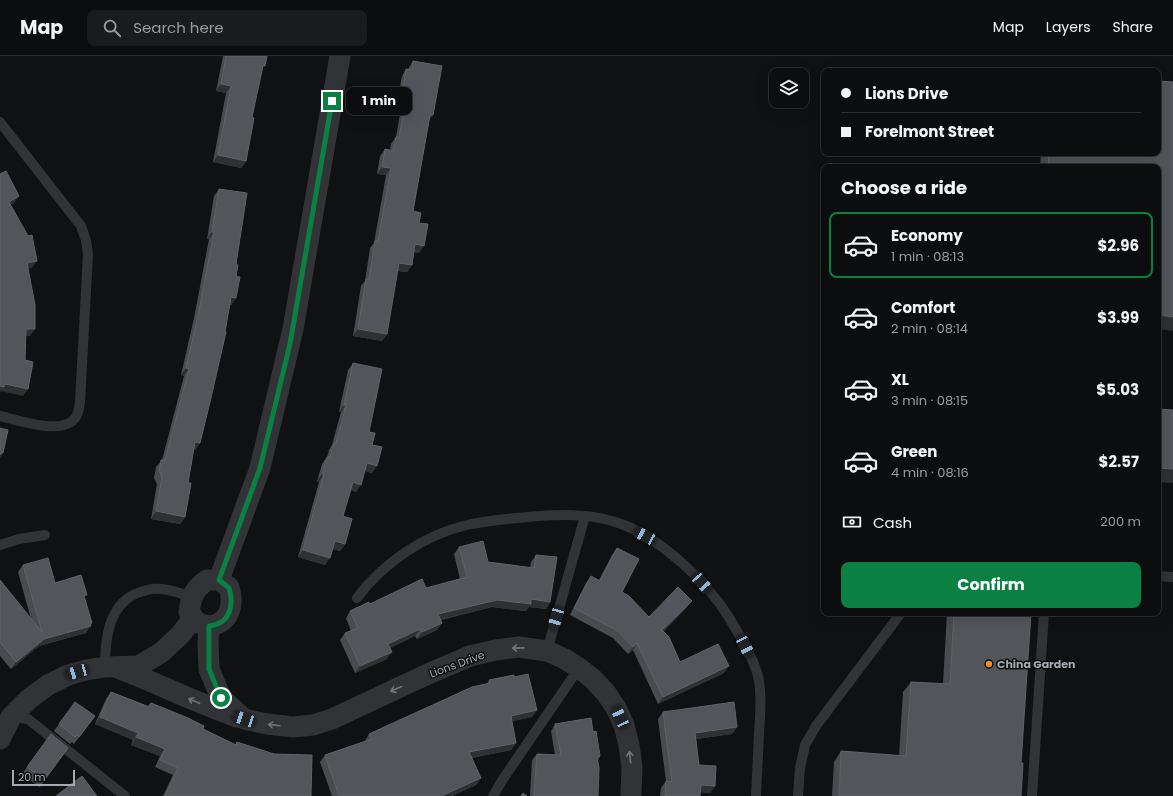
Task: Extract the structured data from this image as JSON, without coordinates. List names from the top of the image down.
{
  "streets": {
    "street": ["Lions Drive"]
  },
  "one_way": ["Lions Drive"],
  "places": ["China Garden"],
  "scale_bar": "20 m",
  "page": {
    "header": "Map",
    "search": "Search here",
    "nav": ["Map", "Layers", "Share"],
    "banner": ["Lions Drive", "Forelmont Street"],
    "bubble": "1 min",
    "heading": "Choose a ride",
    "list": [
      {
        "name": "Economy",
        "note": "1 min · 08:13",
        "value": "$2.96"
      },
      {
        "name": "Comfort",
        "note": "2 min · 08:14",
        "value": "$3.99"
      },
      {
        "name": "XL",
        "note": "3 min · 08:15",
        "value": "$5.03"
      },
      {
        "name": "Green",
        "note": "4 min · 08:16",
        "value": "$2.57"
      }
    ],
    "pay": ["Cash", "200 m"],
    "buttons": "Confirm",
    "scale": "20 m"
  }
}
